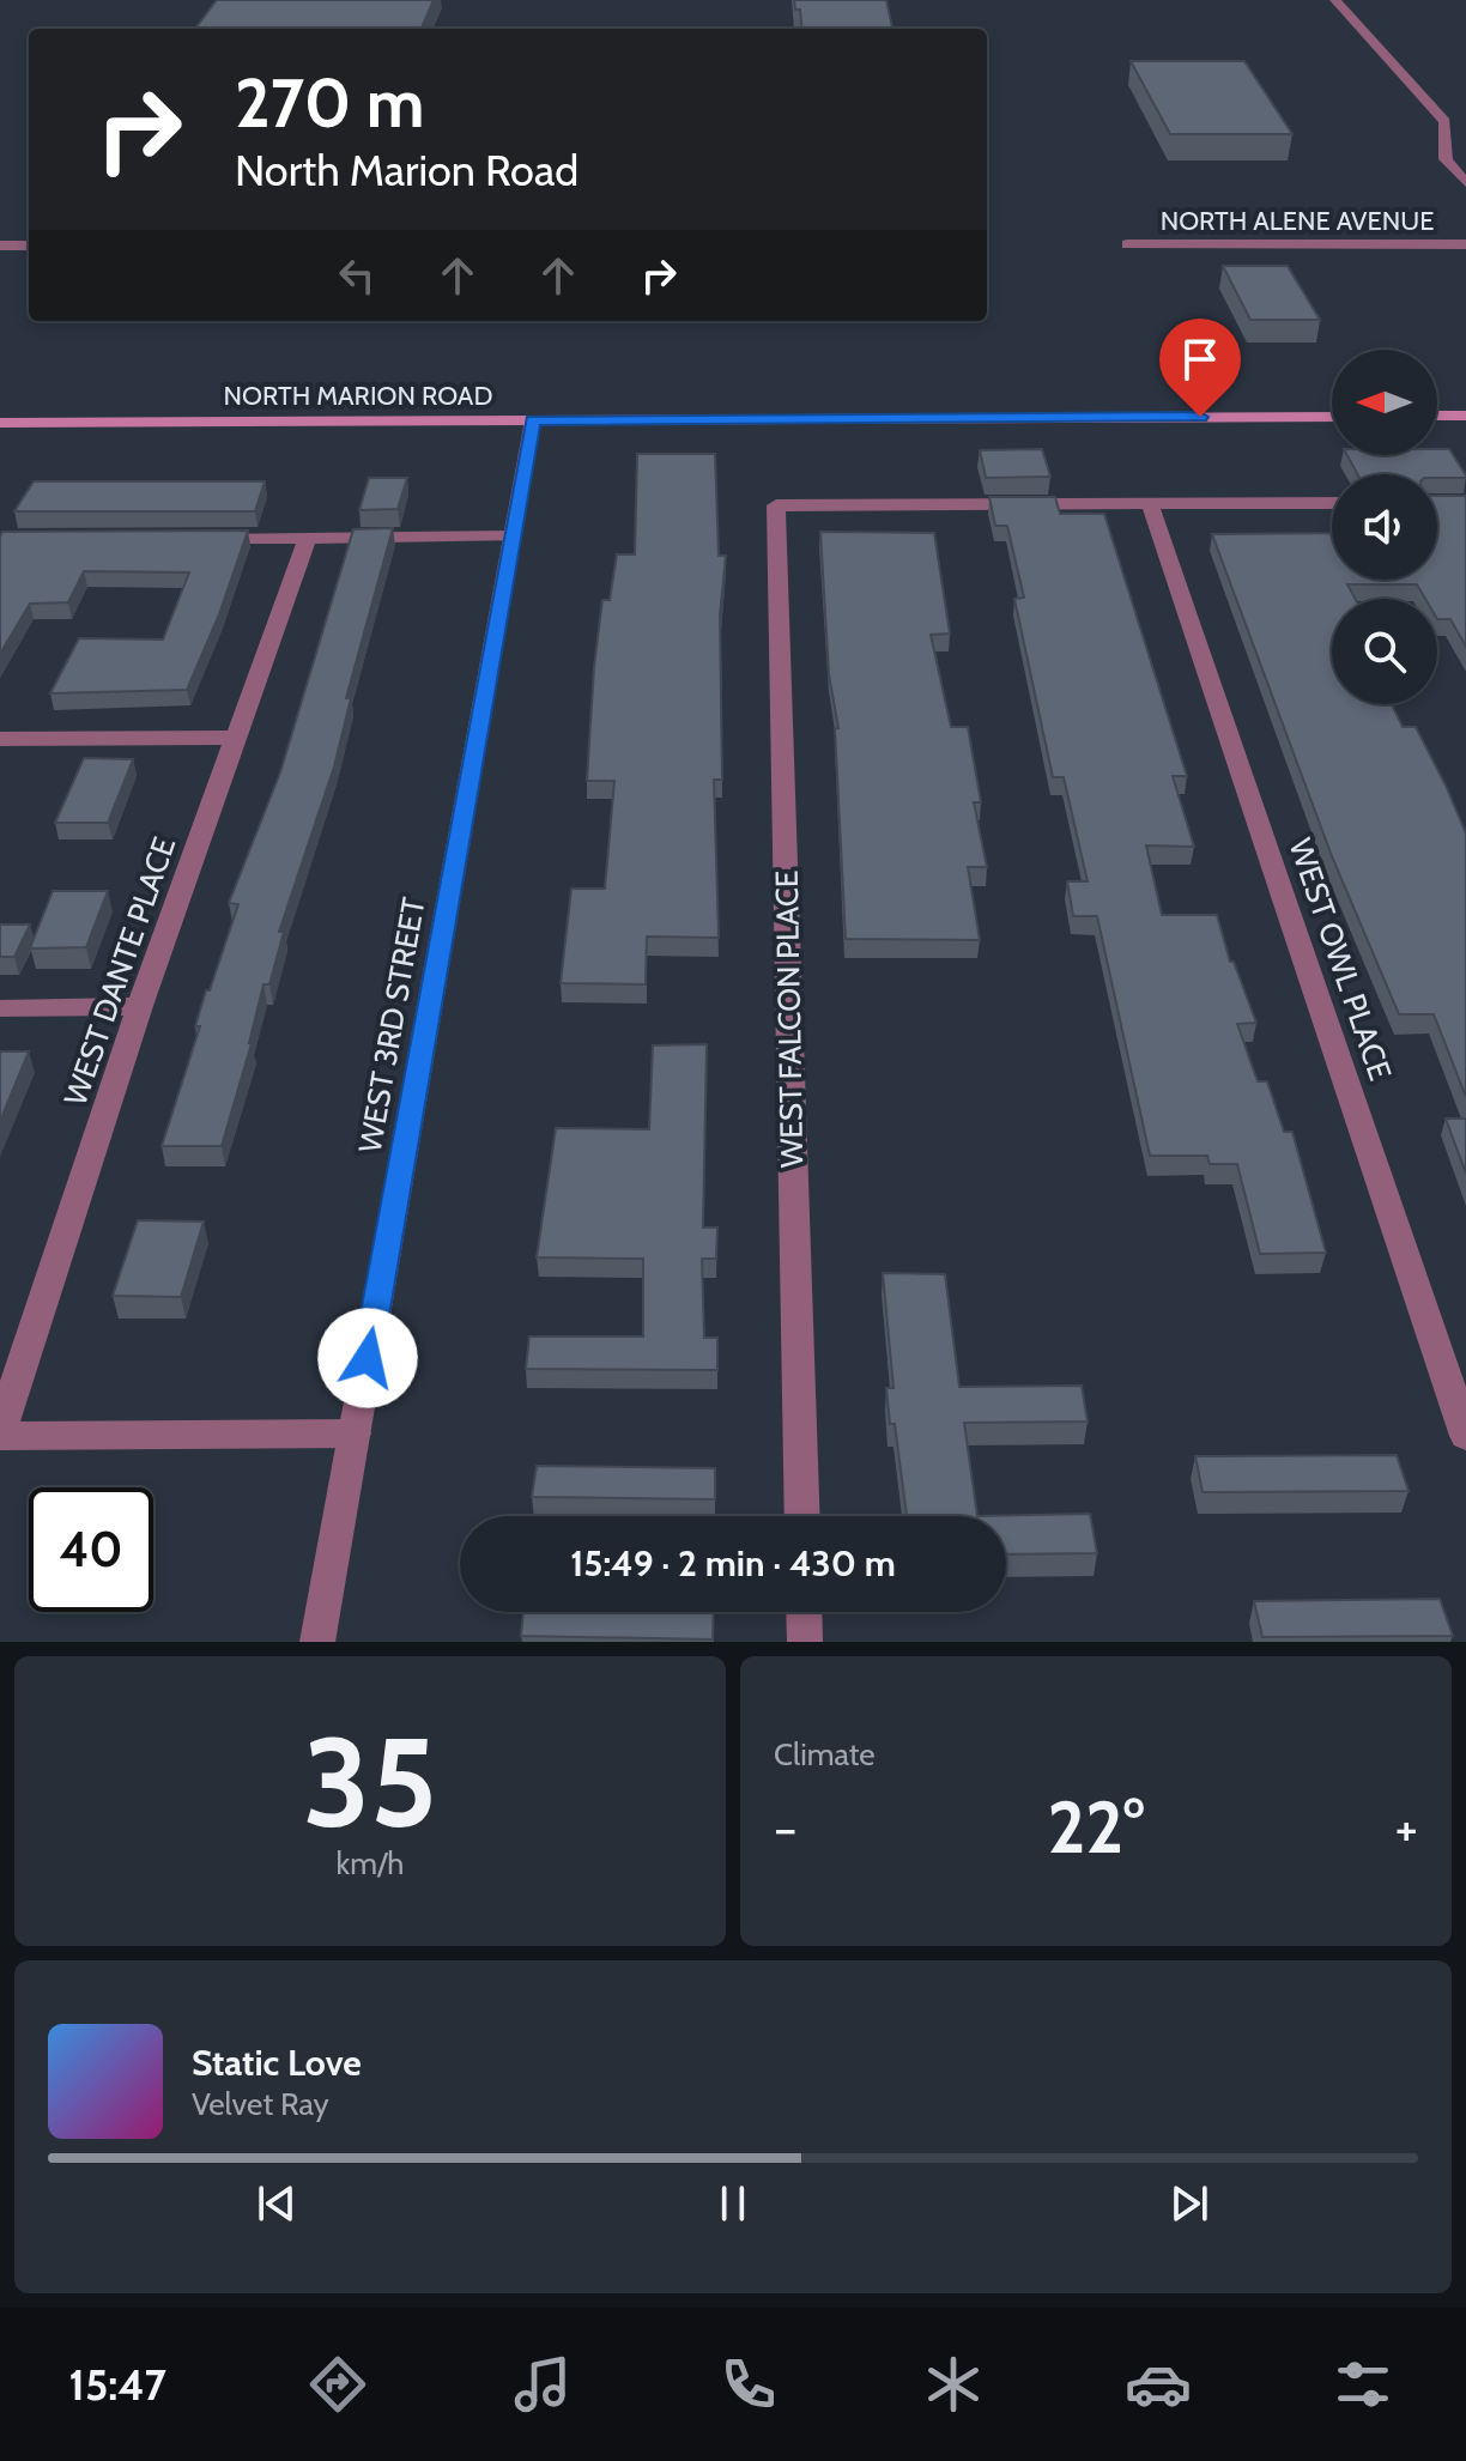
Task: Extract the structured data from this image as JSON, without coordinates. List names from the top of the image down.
{
  "streets": {
    "main road": ["NORTH MARION ROAD"],
    "street": [
      "NORTH ALENE AVENUE",
      "WEST OWL PLACE",
      "WEST DANTE PLACE",
      "WEST FALCON PLACE",
      "WEST 3RD STREET"
    ]
  },
  "crossings": [
    ["NORTH MARION ROAD", "WEST 3RD STREET"],
    ["WEST OWL PLACE", "WEST FALCON PLACE"]
  ],
  "north": "left",
  "page": {
    "turn": ["270 m", "North Marion Road"],
    "limit": "40",
    "trip": "15:49 · 2 min · 430 m",
    "tile": [
      ["35", "km/h"],
      "Climate"
    ],
    "heat": ["−", "22°", "+"],
    "song": ["Static Love", "Velvet Ray"],
    "tabs": "15:47"
  }
}
